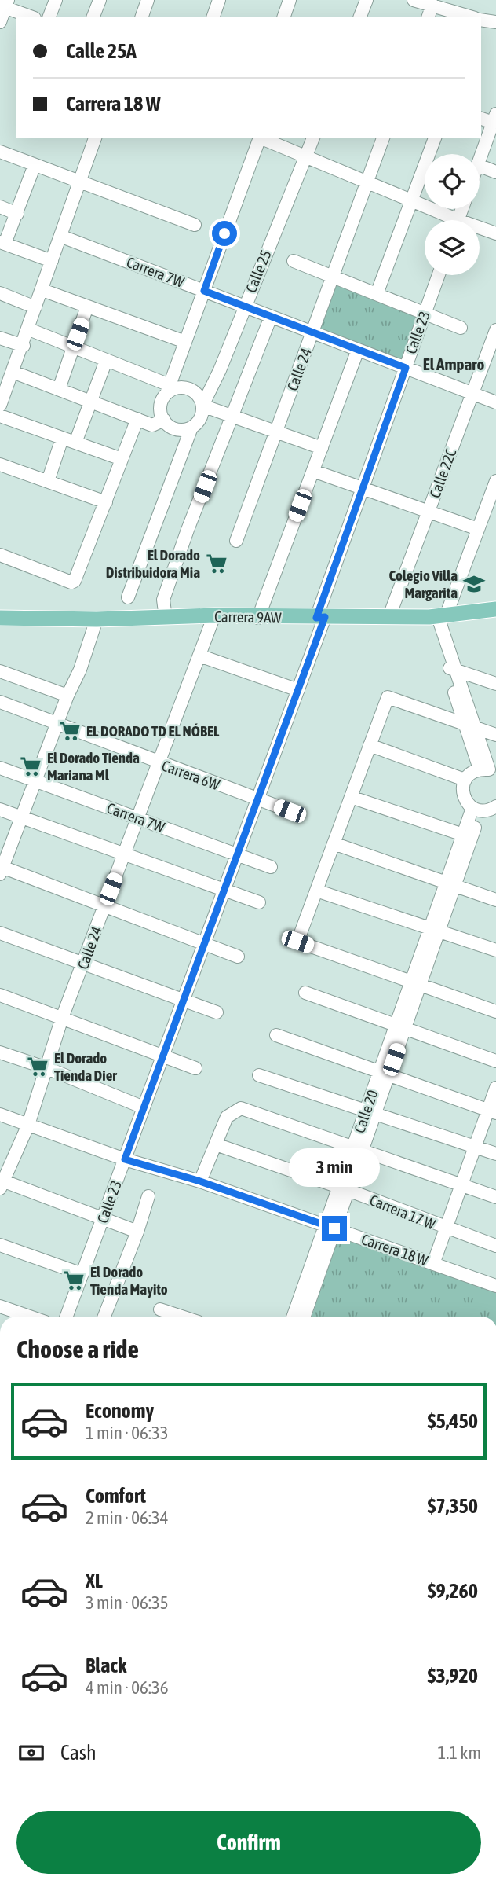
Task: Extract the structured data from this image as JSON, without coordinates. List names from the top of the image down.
{
  "streets": {
    "main road": ["Carrera 9AW"],
    "street": [
      "Calle 25",
      "Carrera 7W",
      "Calle 23",
      "Calle 24",
      "Calle 22C",
      "Carrera 6W",
      "Calle 20",
      "Carrera 17 W",
      "Carrera 18 W"
    ]
  },
  "crossings": [
    ["Calle 25", "Carrera 7W"],
    ["Carrera 7W", "Calle 23"],
    ["Carrera 7W", "Calle 24"],
    ["Carrera 7W", "Calle 22C"],
    ["Calle 23", "Carrera 9AW"],
    ["Calle 23", "Carrera 6W"],
    ["Calle 23", "Carrera 18 W"],
    ["Calle 24", "Carrera 9AW"],
    ["Calle 24", "Carrera 6W"],
    ["Calle 24", "Carrera 18 W"],
    ["Calle 22C", "Carrera 9AW"],
    ["Calle 20", "Carrera 17 W"],
    ["Calle 20", "Carrera 18 W"]
  ],
  "districts": ["El Amparo"],
  "places": {
    "supermarket": [
      "El Dorado Distribuidora Mia",
      "EL DORADO TD EL NÓBEL",
      "El Dorado Tienda Mariana Ml",
      "El Dorado Tienda Dier",
      "El Dorado Tienda Mayito"
    ],
    "school or university": ["Colegio Villa Margarita"]
  },
  "page": {
    "banner": ["Calle 25A", "Carrera 18 W"],
    "bubble": "3 min",
    "heading": "Choose a ride",
    "list": [
      {
        "name": "Economy",
        "note": "1 min · 06:33",
        "value": "$5,450"
      },
      {
        "name": "Comfort",
        "note": "2 min · 06:34",
        "value": "$7,350"
      },
      {
        "name": "XL",
        "note": "3 min · 06:35",
        "value": "$9,260"
      },
      {
        "name": "Black",
        "note": "4 min · 06:36",
        "value": "$3,920"
      }
    ],
    "pay": ["Cash", "1.1 km"],
    "buttons": "Confirm"
  }
}
